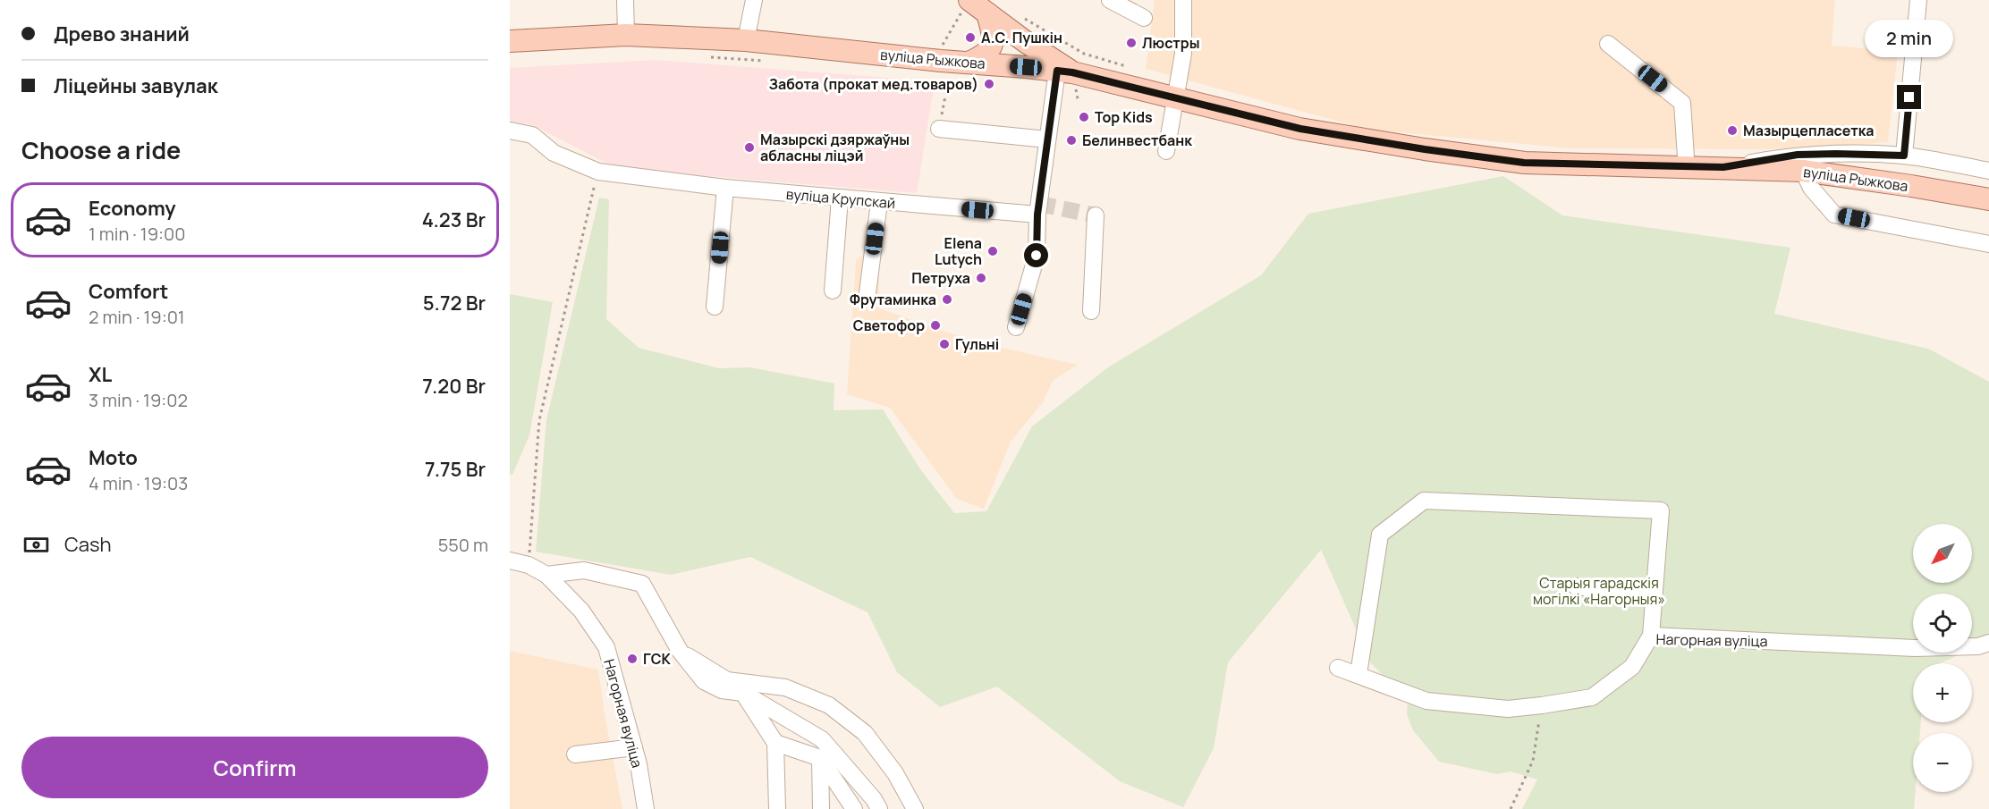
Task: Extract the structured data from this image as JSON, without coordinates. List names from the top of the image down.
{
  "streets": {
    "main road": ["вуліца Рыжкова"],
    "street": ["вуліца Крупскай", "Нагорная вуліца"]
  },
  "parks": ["Старыя гарадскія могілкі «Нагорныя»"],
  "places": [
    "А.С. Пушкін",
    "Люстры",
    "Забота (прокат мед.товаров)",
    "Top Kids",
    "Мазырцепласетка",
    "Белинвестбанк",
    "Мазырскі дзяржаўны абласны ліцэй",
    "Elena Lutych",
    "Петруха",
    "Фрутаминка",
    "Светофор",
    "Гульнi",
    "ГСК"
  ],
  "north": "bottom left",
  "page": {
    "banner": ["Древо знаний", "Ліцейны завулак"],
    "bubble": "2 min",
    "heading": "Choose a ride",
    "list": [
      {
        "name": "Economy",
        "note": "1 min · 19:00",
        "value": "4.23 Br"
      },
      {
        "name": "Comfort",
        "note": "2 min · 19:01",
        "value": "5.72 Br"
      },
      {
        "name": "XL",
        "note": "3 min · 19:02",
        "value": "7.20 Br"
      },
      {
        "name": "Moto",
        "note": "4 min · 19:03",
        "value": "7.75 Br"
      }
    ],
    "pay": ["Cash", "550 m"],
    "map_buttons": ["+", "−"],
    "buttons": "Confirm"
  }
}
